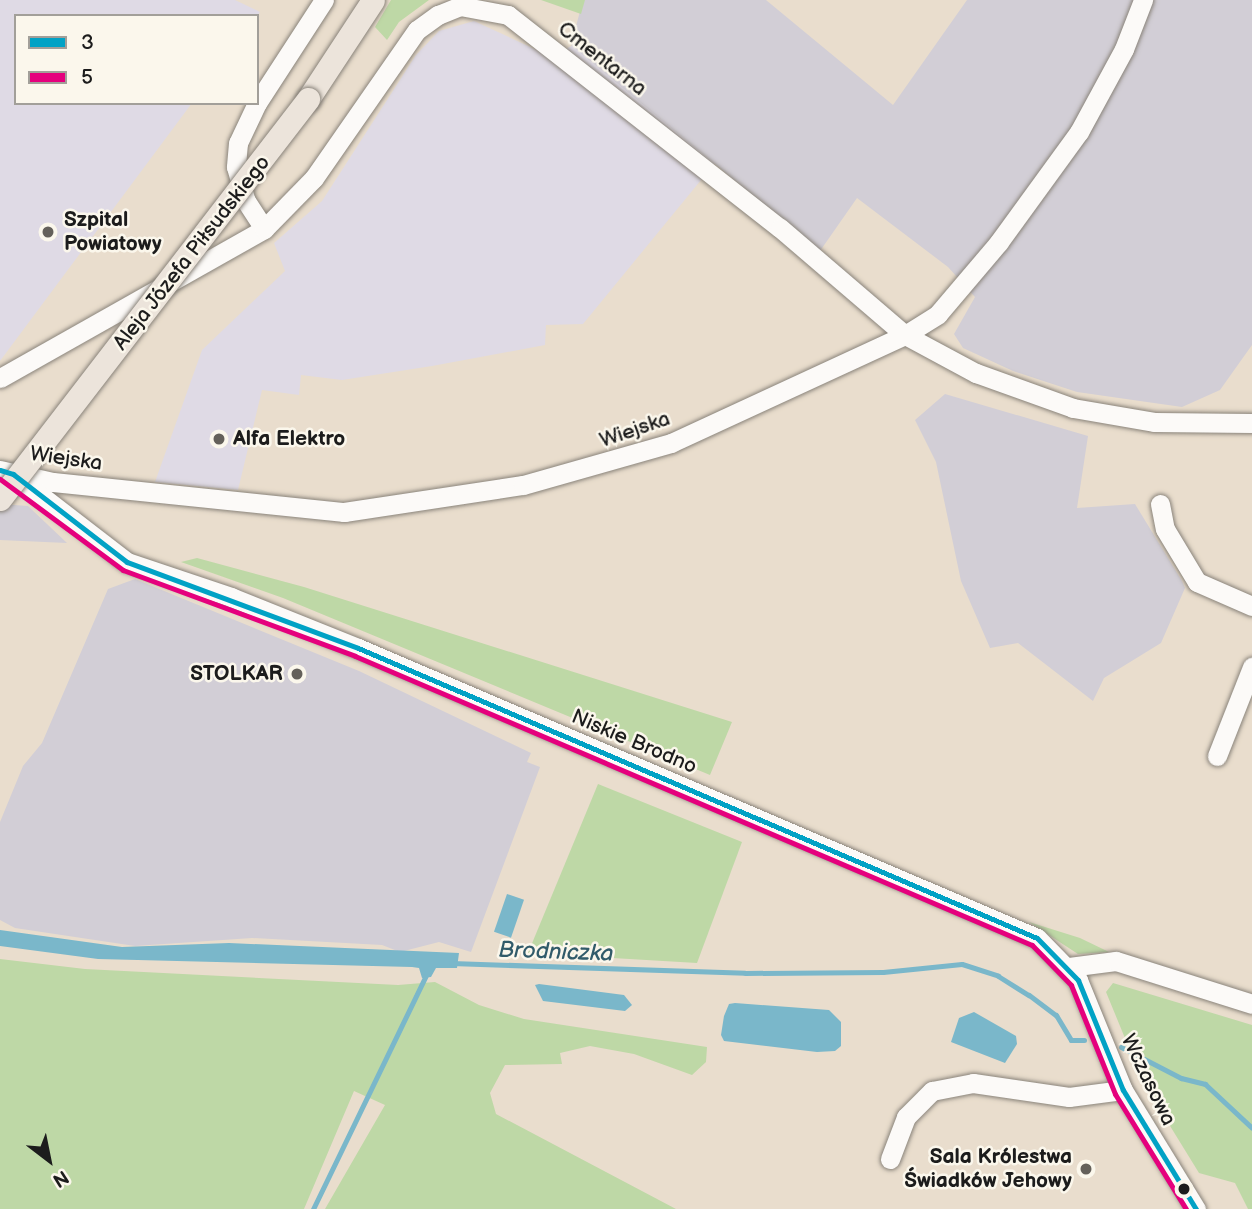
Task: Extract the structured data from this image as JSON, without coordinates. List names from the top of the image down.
{
  "streets": {
    "main road": ["Aleja Józefa Piłsudskiego"],
    "street": [
      "Cmentarna",
      "Wiejska",
      "Niskie Brodno",
      "Wczasowa"
    ]
  },
  "crossings": [
    ["Cmentarna", "Wiejska"],
    ["Wiejska", "Niskie Brodno"],
    ["Niskie Brodno", "Wczasowa"]
  ],
  "water": ["Brodniczka"],
  "places": [
    "Szpital Powiatowy",
    "Alfa Elektro",
    "STOLKAR",
    "Sala Królestwa Świadków Jehowy"
  ],
  "lines": ["transit line 3", "transit line 5"],
  "legend": ["3", "5"],
  "north": "bottom right"
}
